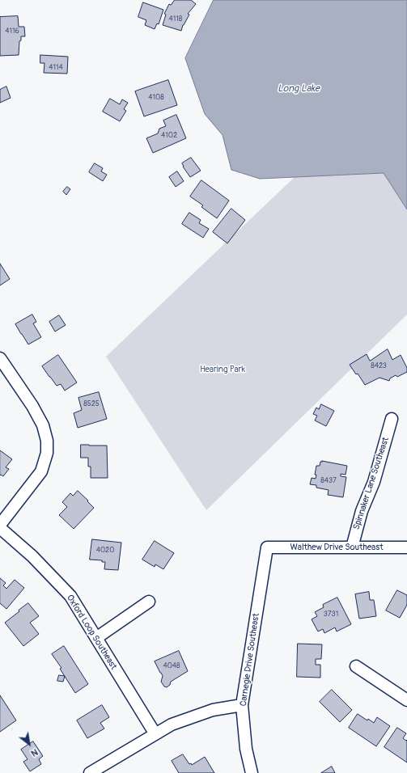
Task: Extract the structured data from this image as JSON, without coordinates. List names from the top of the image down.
{
  "streets": {
    "street": [
      "Spinnaker Lane Southeast",
      "Walthew Drive Southeast",
      "Oxford Loop Southeast",
      "Carnegie Drive Southeast"
    ]
  },
  "crossings": [
    ["Spinnaker Lane Southeast", "Walthew Drive Southeast"],
    ["Walthew Drive Southeast", "Carnegie Drive Southeast"]
  ],
  "water": ["Long Lake"],
  "parks": ["Hearing Park"],
  "house_numbers": [
    "4118",
    "4116",
    "4114",
    "4108",
    "4102",
    "8423",
    "8525",
    "8437",
    "4020",
    "3731",
    "4048"
  ],
  "north": "bottom right"
}
